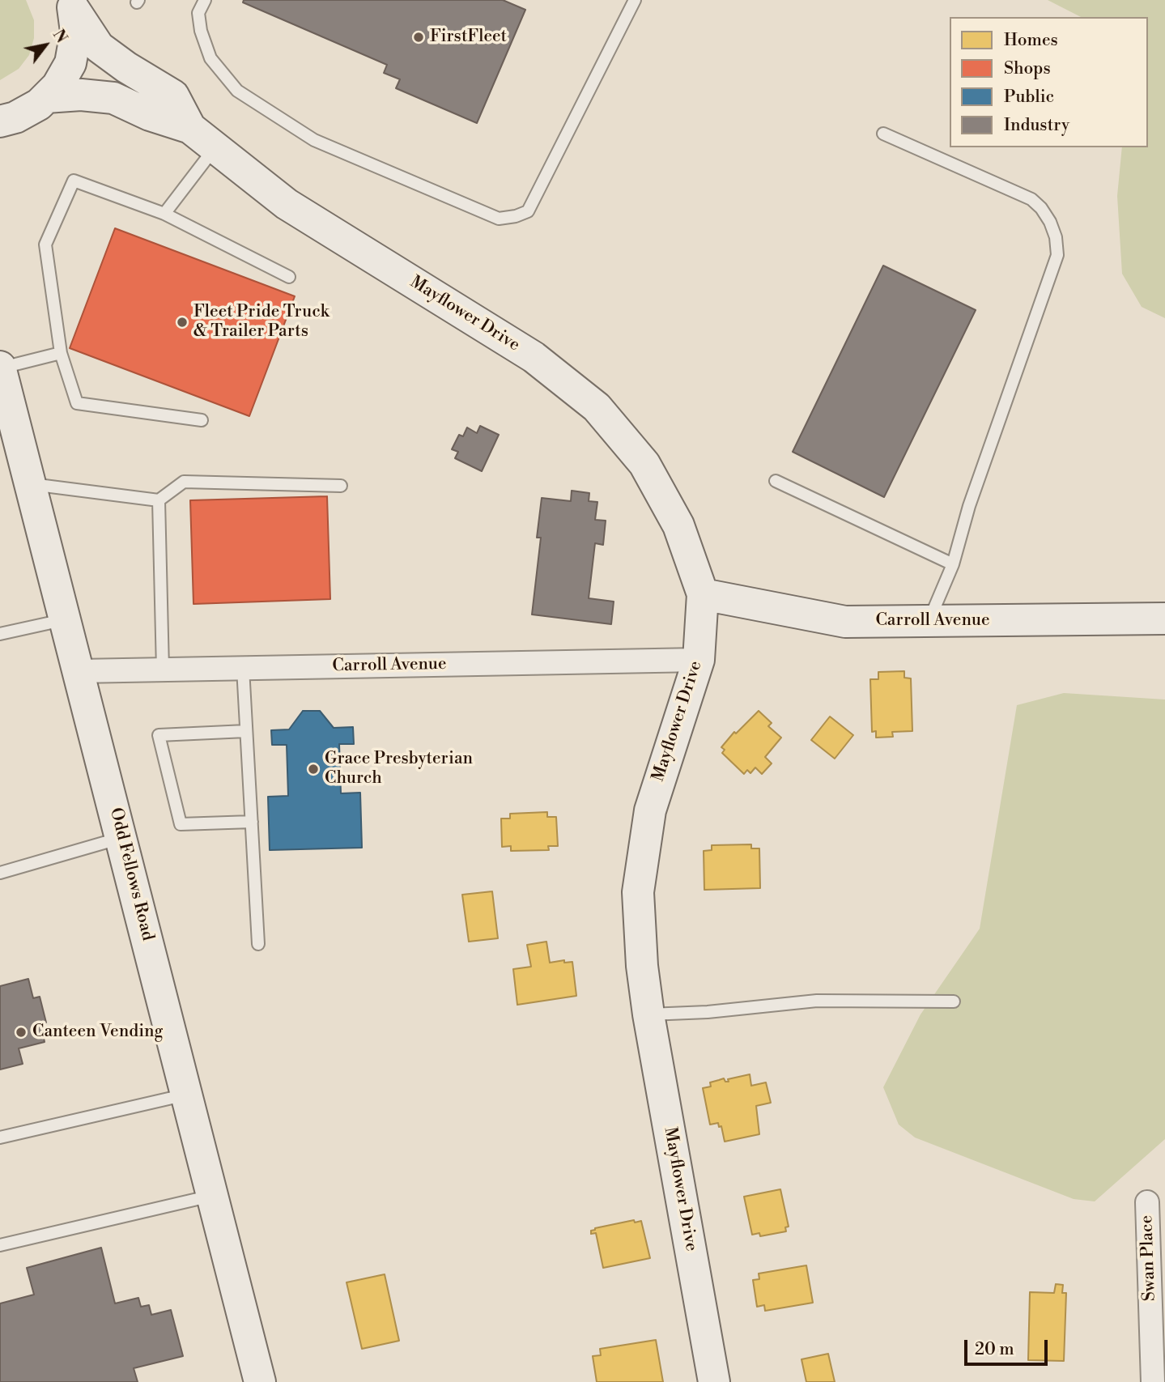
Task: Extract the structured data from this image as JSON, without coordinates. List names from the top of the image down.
{
  "streets": {
    "street": [
      "Mayflower Drive",
      "Carroll Avenue",
      "Odd Fellows Road",
      "Swan Place"
    ]
  },
  "crossings": [
    ["Mayflower Drive", "Carroll Avenue"],
    ["Carroll Avenue", "Odd Fellows Road"]
  ],
  "places": [
    "FirstFleet",
    "Fleet Pride Truck & Trailer Parts",
    "Grace Presbyterian Church",
    "Canteen Vending"
  ],
  "legend": [
    "Homes",
    "Shops",
    "Public",
    "Industry"
  ],
  "scale_bar": "20 m",
  "north": "top right"
}
